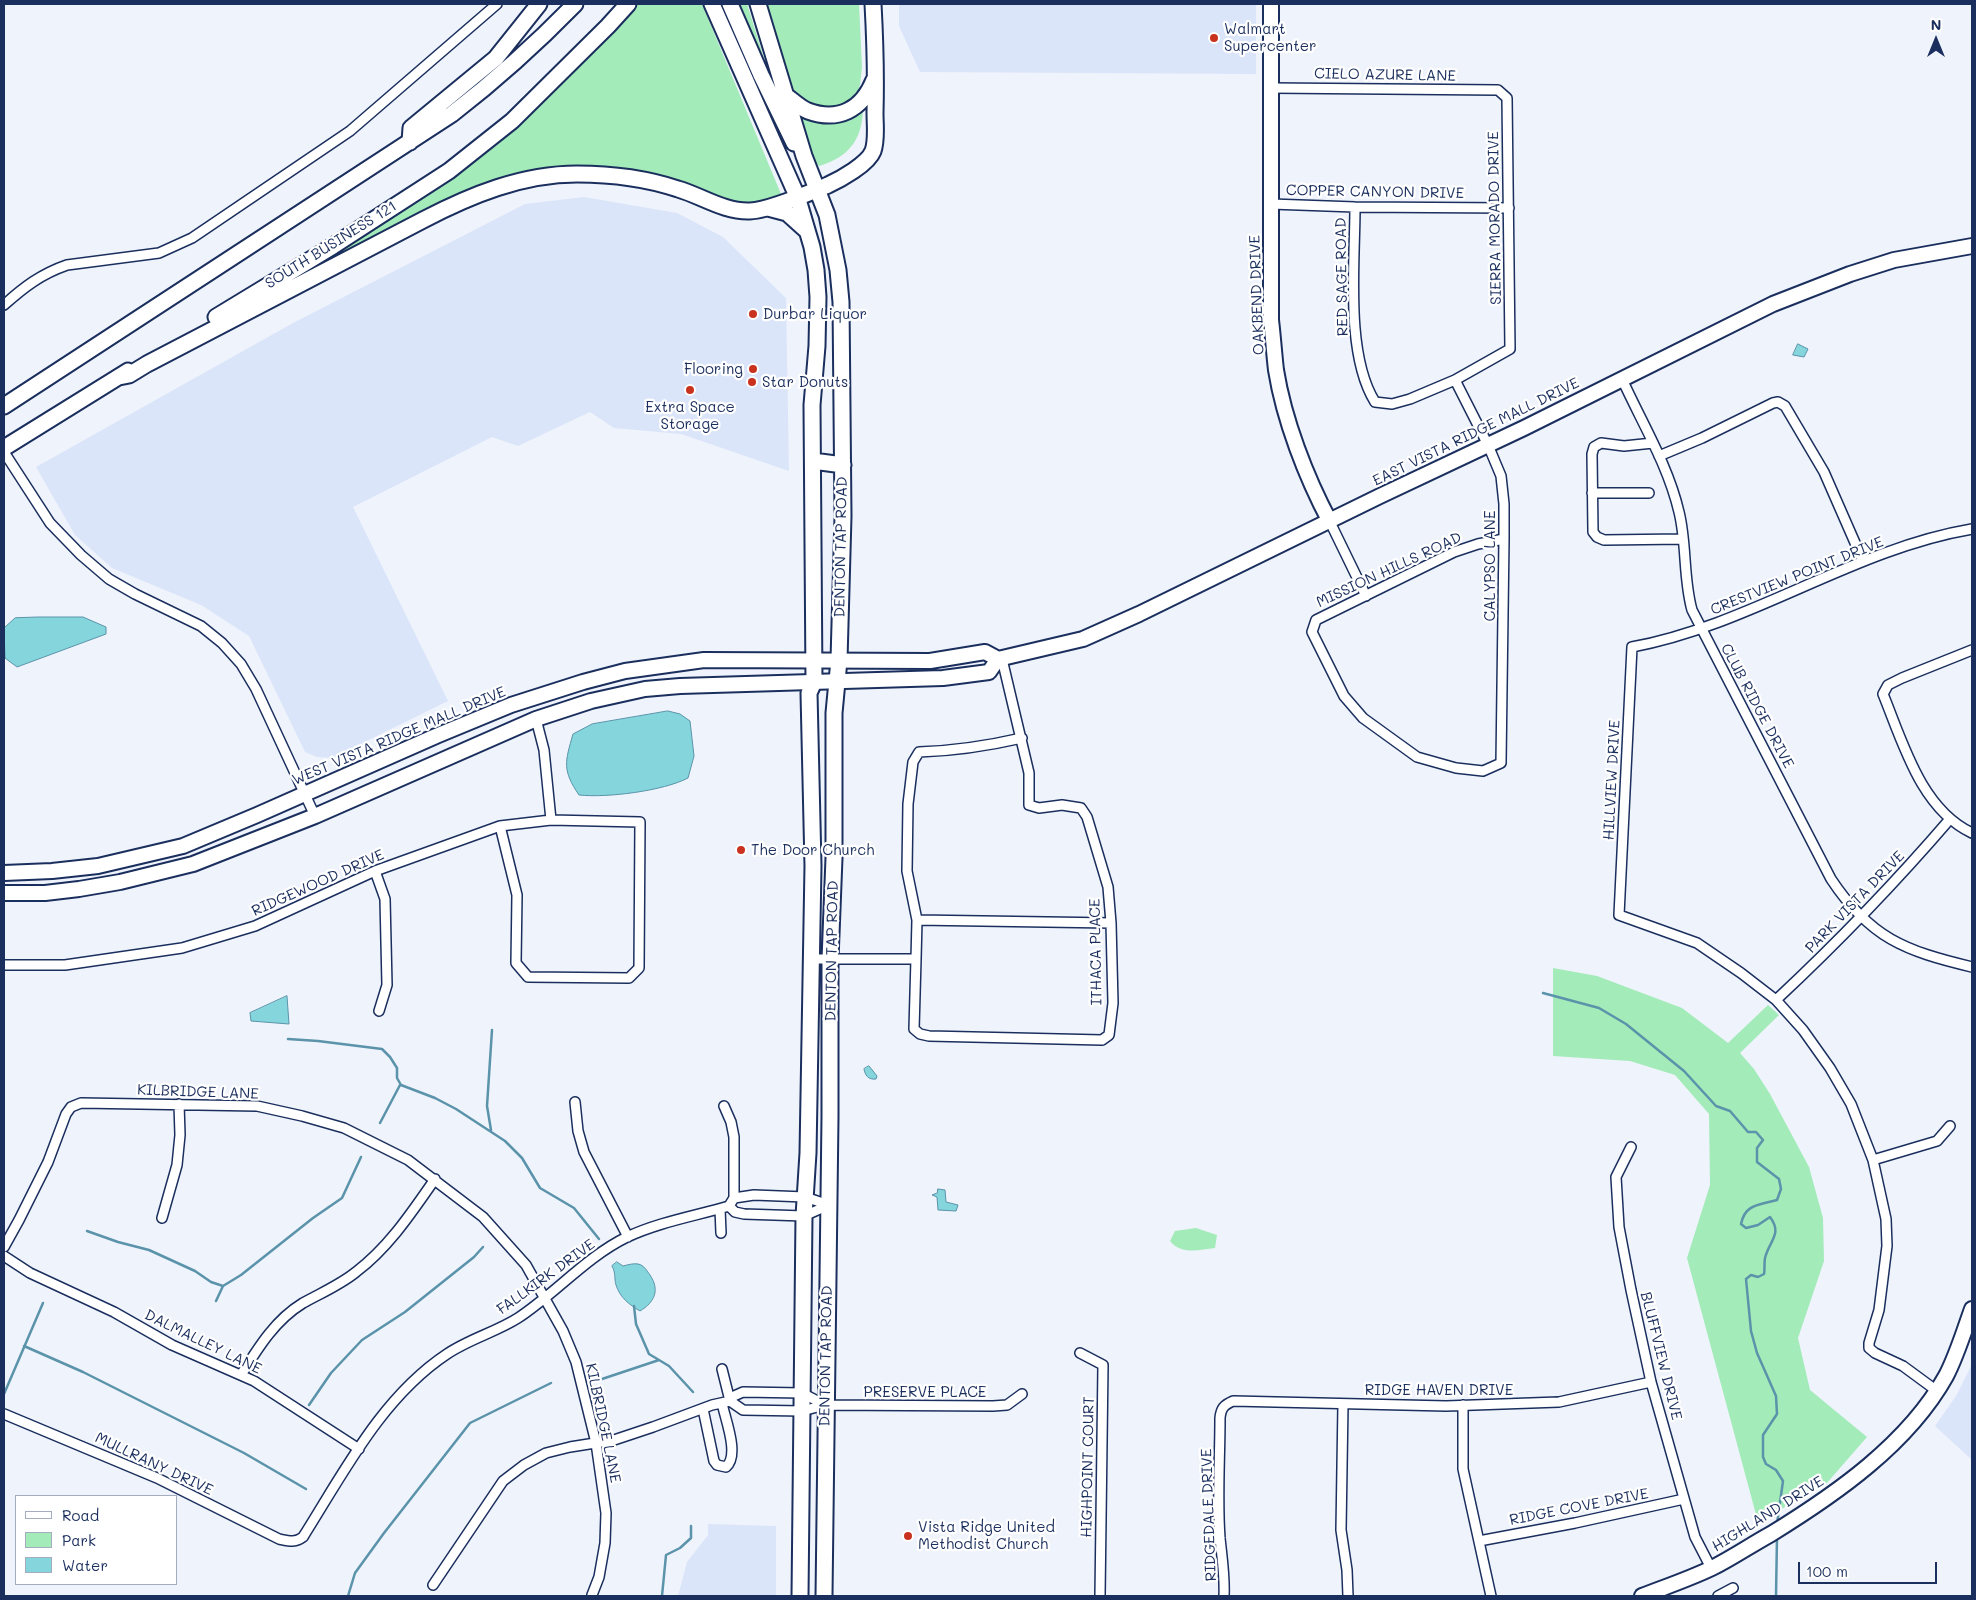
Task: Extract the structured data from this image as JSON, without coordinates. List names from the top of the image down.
{
  "streets": {
    "main road": [
      "SOUTH BUSINESS 121",
      "OAKBEND DRIVE",
      "EAST VISTA RIDGE MALL DRIVE",
      "DENTON TAP ROAD",
      "WEST VISTA RIDGE MALL DRIVE",
      "HIGHLAND DRIVE"
    ],
    "street": [
      "CIELO AZURE LANE",
      "COPPER CANYON DRIVE",
      "SIERRA MORADO DRIVE",
      "RED SAGE ROAD",
      "CALYPSO LANE",
      "MISSION HILLS ROAD",
      "CRESTVIEW POINT DRIVE",
      "CLUB RIDGE DRIVE",
      "HILLVIEW DRIVE",
      "RIDGEWOOD DRIVE",
      "PARK VISTA DRIVE",
      "ITHACA PLACE",
      "KILBRIDGE LANE",
      "FALLKIRK DRIVE",
      "DALMALLEY LANE",
      "BLUFFVIEW DRIVE",
      "RIDGE HAVEN DRIVE",
      "PRESERVE PLACE",
      "MULLRANY DRIVE",
      "HIGHPOINT COURT",
      "RIDGE COVE DRIVE",
      "RIDGEDALE DRIVE"
    ]
  },
  "crossings": [
    ["CIELO AZURE LANE", "SIERRA MORADO DRIVE"],
    ["CIELO AZURE LANE", "OAKBEND DRIVE"],
    ["COPPER CANYON DRIVE", "SIERRA MORADO DRIVE"],
    ["COPPER CANYON DRIVE", "RED SAGE ROAD"],
    ["COPPER CANYON DRIVE", "OAKBEND DRIVE"],
    ["SIERRA MORADO DRIVE", "RED SAGE ROAD"],
    ["SIERRA MORADO DRIVE", "CALYPSO LANE"],
    ["RED SAGE ROAD", "CALYPSO LANE"],
    ["OAKBEND DRIVE", "EAST VISTA RIDGE MALL DRIVE"],
    ["OAKBEND DRIVE", "MISSION HILLS ROAD"],
    ["EAST VISTA RIDGE MALL DRIVE", "DENTON TAP ROAD"],
    ["EAST VISTA RIDGE MALL DRIVE", "CALYPSO LANE"],
    ["EAST VISTA RIDGE MALL DRIVE", "CLUB RIDGE DRIVE"],
    ["EAST VISTA RIDGE MALL DRIVE", "WEST VISTA RIDGE MALL DRIVE"],
    ["EAST VISTA RIDGE MALL DRIVE", "ITHACA PLACE"],
    ["DENTON TAP ROAD", "WEST VISTA RIDGE MALL DRIVE"],
    ["DENTON TAP ROAD", "PRESERVE PLACE"],
    ["CALYPSO LANE", "MISSION HILLS ROAD"],
    ["CRESTVIEW POINT DRIVE", "CLUB RIDGE DRIVE"],
    ["CRESTVIEW POINT DRIVE", "HILLVIEW DRIVE"],
    ["CLUB RIDGE DRIVE", "PARK VISTA DRIVE"],
    ["HILLVIEW DRIVE", "PARK VISTA DRIVE"],
    ["KILBRIDGE LANE", "FALLKIRK DRIVE"],
    ["FALLKIRK DRIVE", "DALMALLEY LANE"],
    ["FALLKIRK DRIVE", "MULLRANY DRIVE"],
    ["BLUFFVIEW DRIVE", "RIDGE HAVEN DRIVE"],
    ["BLUFFVIEW DRIVE", "RIDGE COVE DRIVE"],
    ["BLUFFVIEW DRIVE", "HIGHLAND DRIVE"],
    ["RIDGE HAVEN DRIVE", "RIDGEDALE DRIVE"]
  ],
  "places": [
    "Walmart Supercenter",
    "Durbar Liquor",
    "Flooring",
    "Star Donuts",
    "Extra Space Storage",
    "The Door Church",
    "Vista Ridge United Methodist Church"
  ],
  "legend": ["Road", "Park", "Water"],
  "scale_bar": "100 m",
  "north": "top"
}
